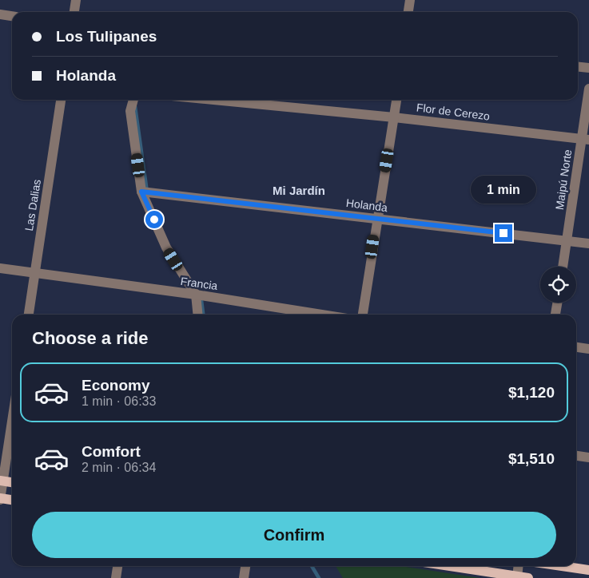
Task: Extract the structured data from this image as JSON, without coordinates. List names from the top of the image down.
{
  "streets": {
    "street": [
      "Flor de Cerezo",
      "Maipú Norte",
      "Las Dalias",
      "Holanda",
      "Francia"
    ]
  },
  "crossings": [
    ["Flor de Cerezo", "Maipú Norte"],
    ["Maipú Norte", "Holanda"],
    ["Las Dalias", "Francia"]
  ],
  "districts": ["Mi Jardín"],
  "page": {
    "banner": ["Los Tulipanes", "Holanda"],
    "bubble": "1 min",
    "heading": "Choose a ride",
    "list": [
      {
        "name": "Economy",
        "note": "1 min · 06:33",
        "value": "$1,120"
      },
      {
        "name": "Comfort",
        "note": "2 min · 06:34",
        "value": "$1,510"
      }
    ],
    "buttons": "Confirm"
  }
}
